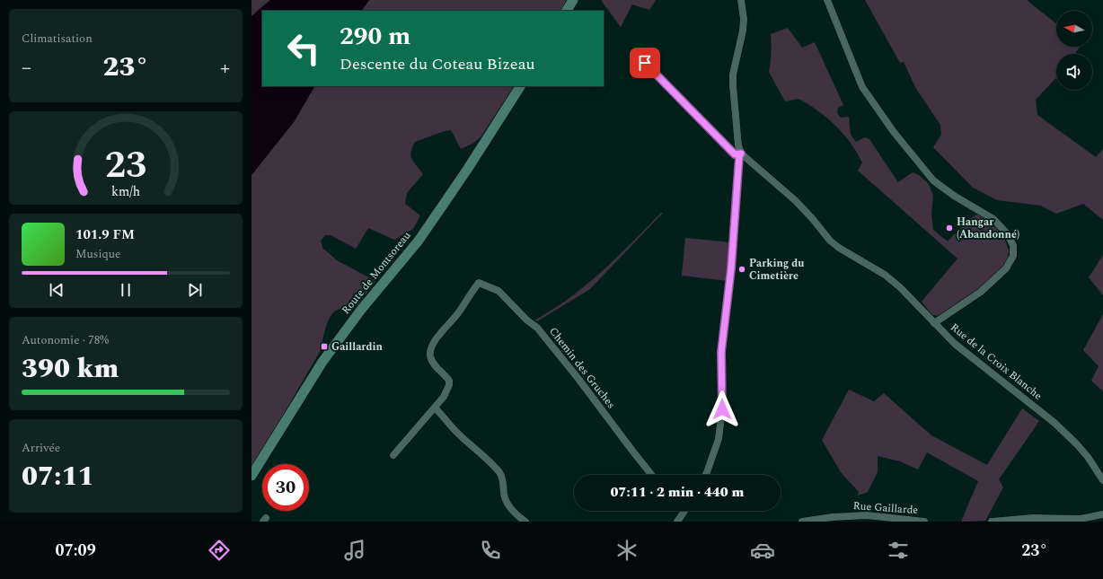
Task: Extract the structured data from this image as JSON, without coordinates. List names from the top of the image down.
{
  "streets": {
    "main road": ["Route de Montsoreau"],
    "street": ["Rue de la Croix Blanche", "Chemin des Gruches", "Rue Gaillarde"]
  },
  "places": {
    "other": ["Hangar (Abandonné)", "Parking du Cimetière"],
    "transit": ["Gaillardin"]
  },
  "north": "left",
  "page": {
    "tile": [
      "Climatisation",
      ["Autonomie · 78%", "390 km"],
      ["Arrivée", "07:11"]
    ],
    "turn": ["290 m", "Descente du Coteau Bizeau"],
    "heat": ["−", "23°", "+"],
    "song": ["101.9 FM", "Musique"],
    "limit": "30",
    "trip": "07:11 · 2 min · 440 m",
    "tabs": ["07:09", "23°"],
    "gauge": ["23", "km/h"]
  }
}
